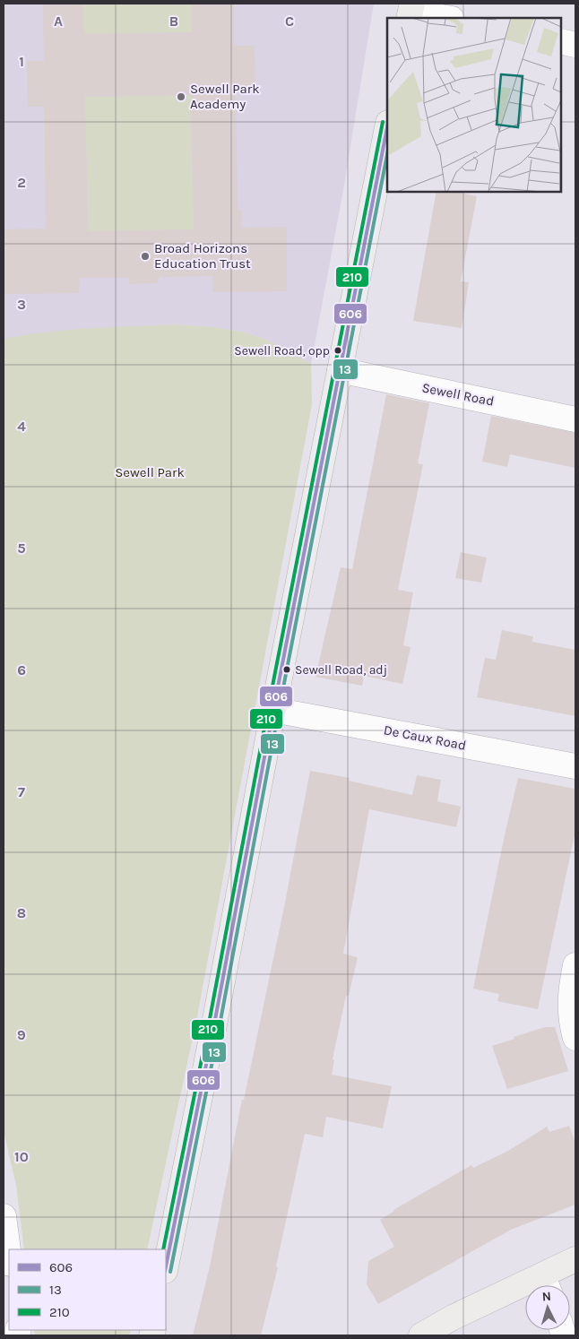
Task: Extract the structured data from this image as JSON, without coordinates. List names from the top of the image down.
{
  "streets": {
    "street": ["Sewell Road", "De Caux Road"]
  },
  "parks": ["Sewell Park"],
  "places": [
    "Sewell Park Academy",
    "Broad Horizons Education Trust",
    "Sewell Road, opp",
    "Sewell Road, adj"
  ],
  "lines": ["transit line 210", "transit line 606", "transit line 13"],
  "legend": ["606", "13", "210"],
  "north": "top",
  "grid": {
    "columns": ["A", "B", "C"],
    "rows": [
      "1",
      "2",
      "3",
      "4",
      "5",
      "6",
      "7",
      "8",
      "9",
      "10"
    ]
  }
}
